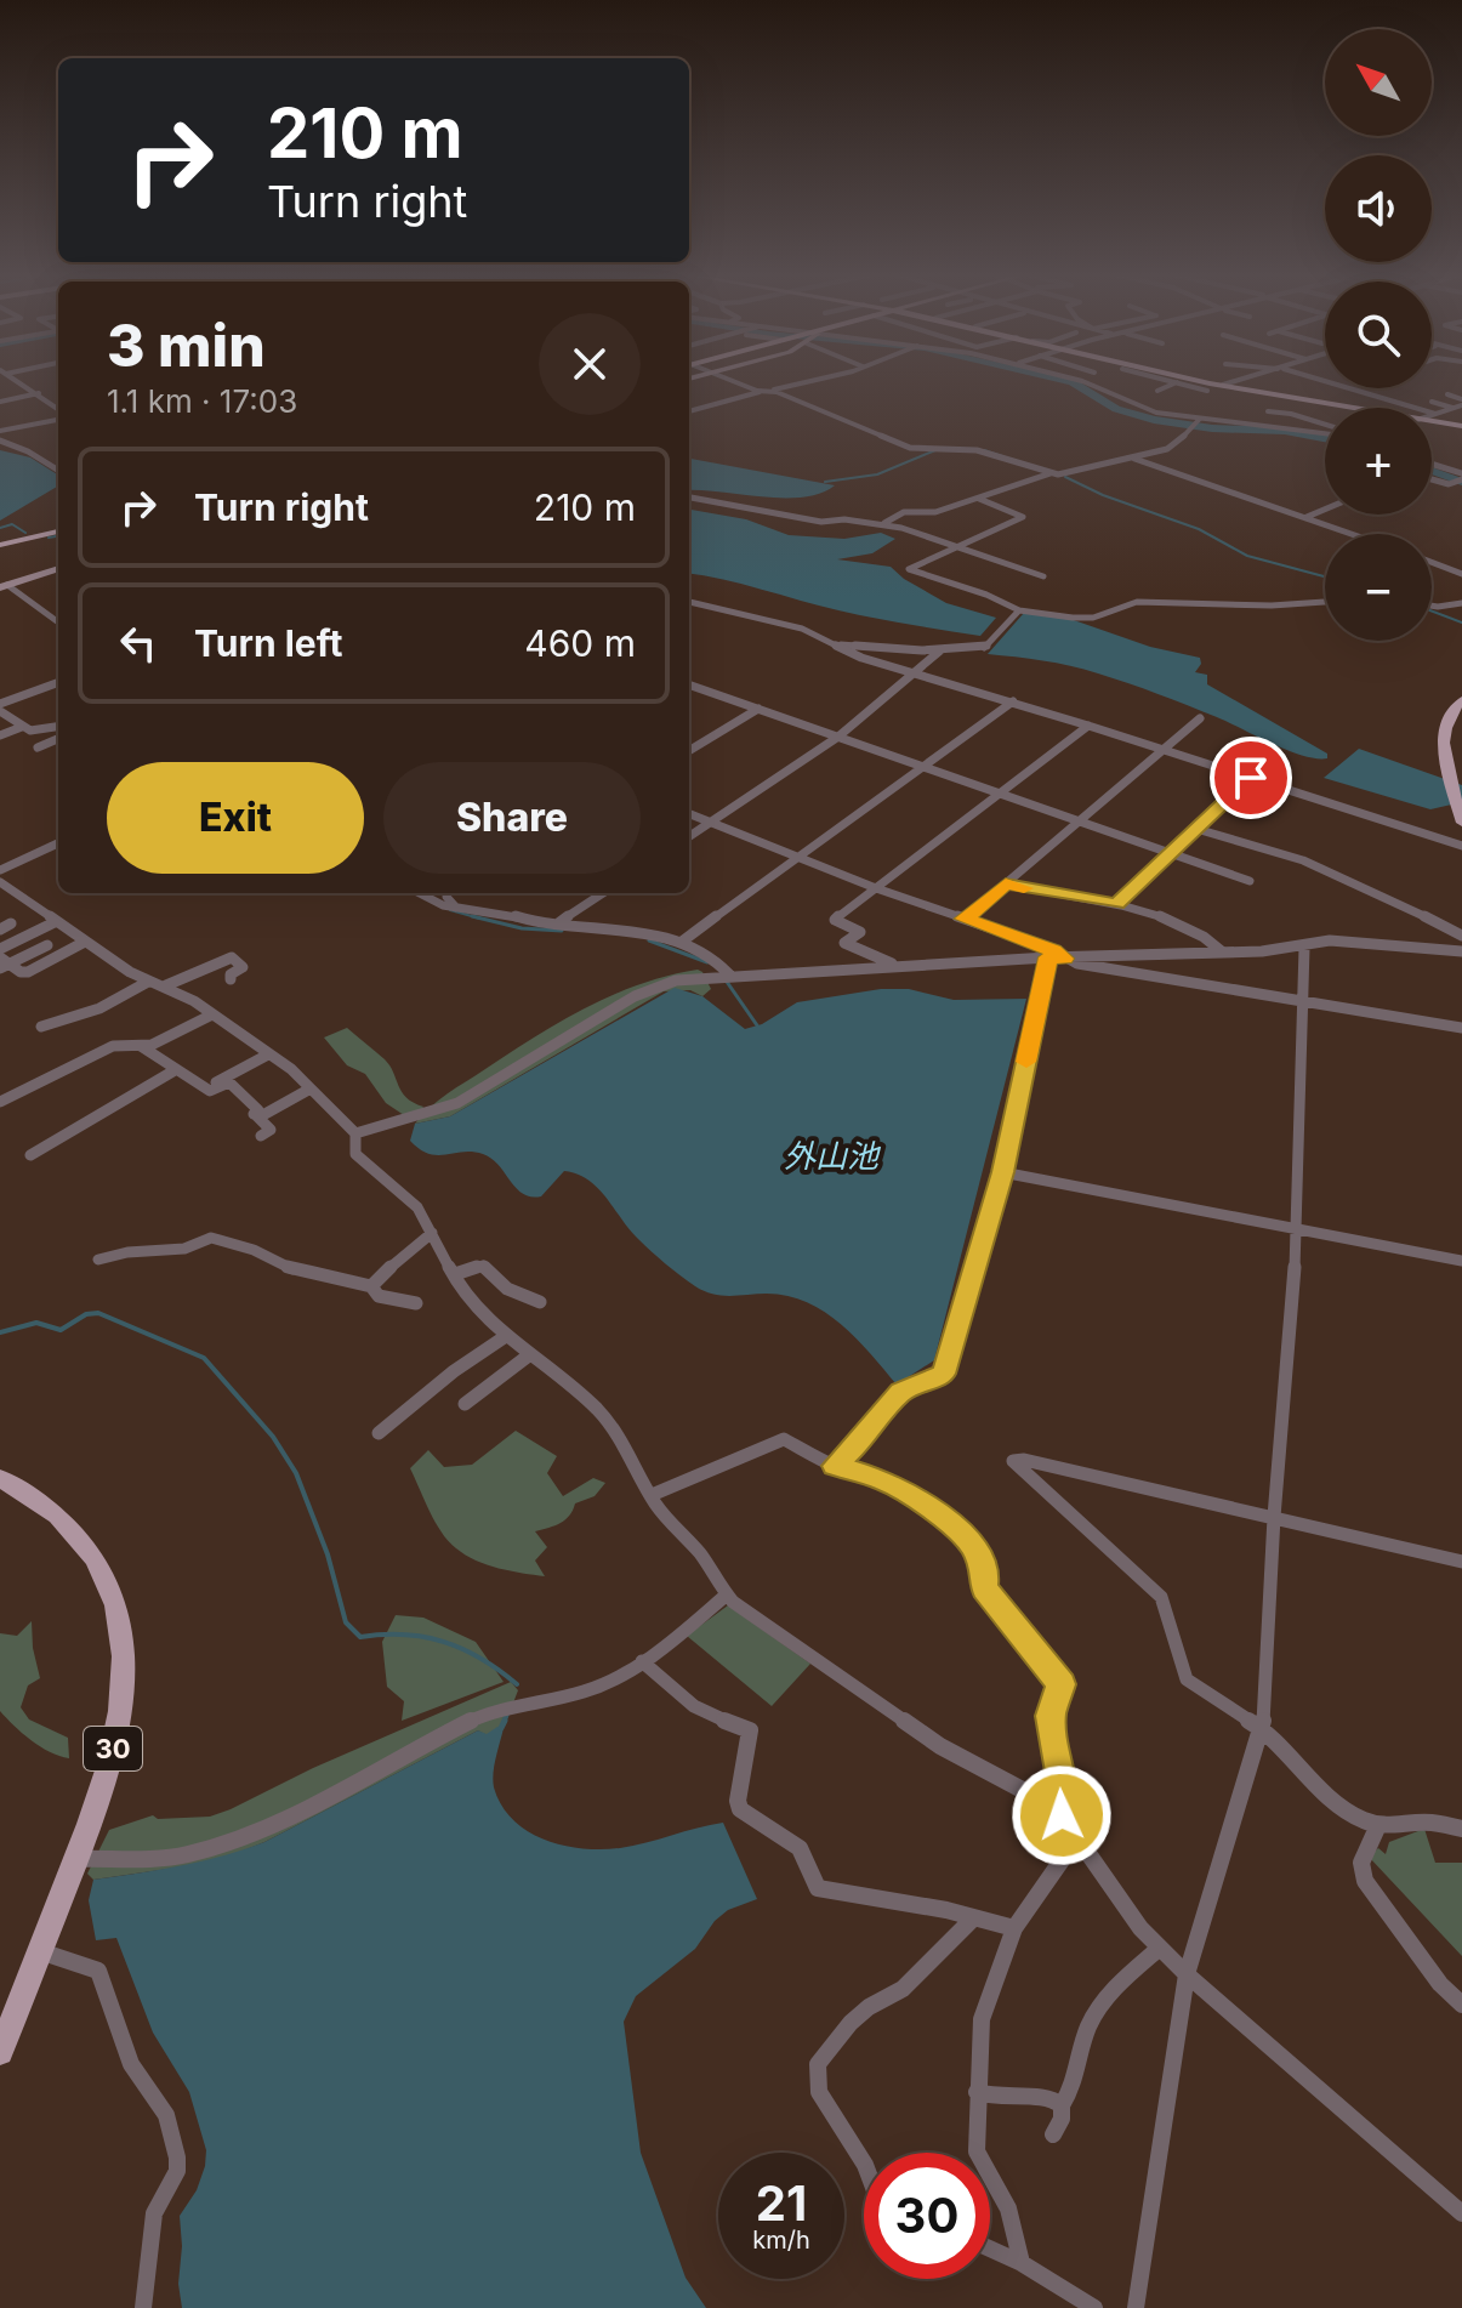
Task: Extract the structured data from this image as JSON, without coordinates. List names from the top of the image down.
{
  "streets": {
    "main road": ["30"]
  },
  "water": ["外山池"],
  "north": "top left",
  "page": {
    "map_buttons": ["+", "−"],
    "turn": ["210 m", "Turn right"],
    "heading": ["3 min", "1.1 km · 17:03"],
    "list": [
      {
        "name": "Turn right",
        "value": "210 m"
      },
      {
        "name": "Turn left",
        "value": "460 m"
      }
    ],
    "buttons": ["Exit", "Share"],
    "speed": "21 km/h",
    "limit": "30"
  }
}
